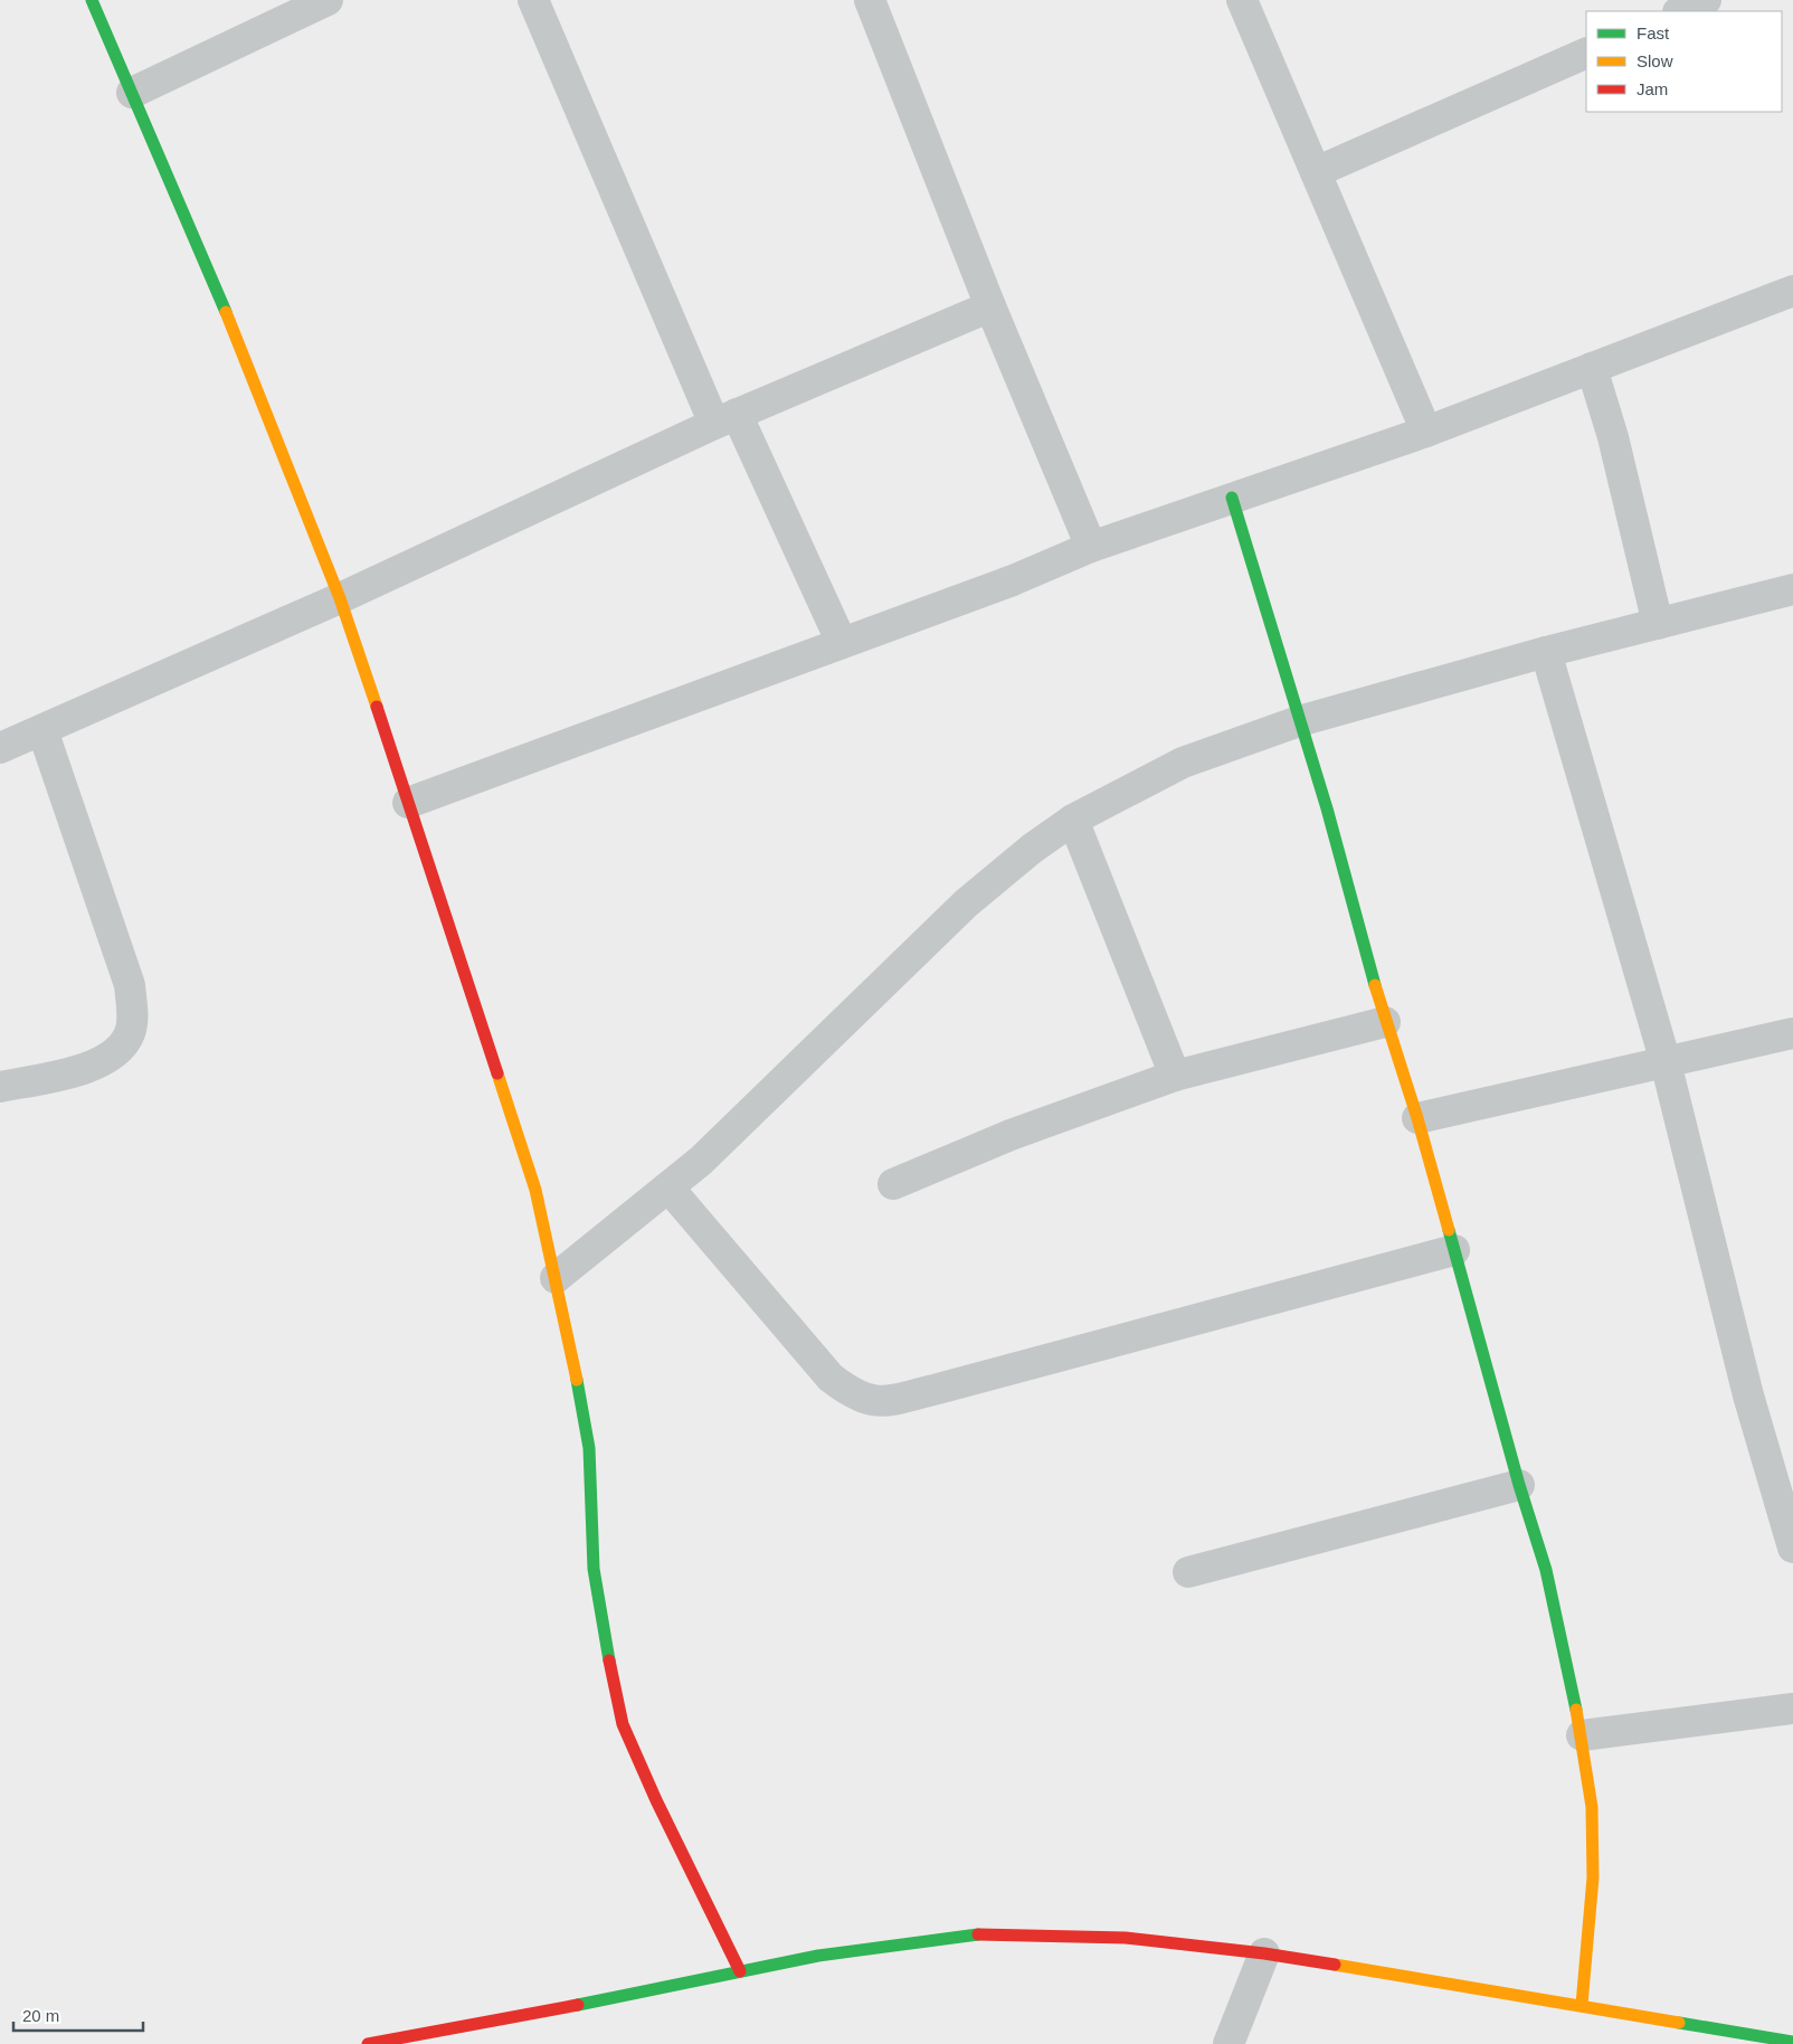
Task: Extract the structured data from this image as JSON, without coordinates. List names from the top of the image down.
{
  "legend": ["Fast", "Slow", "Jam"],
  "scale_bar": "20 m"
}
